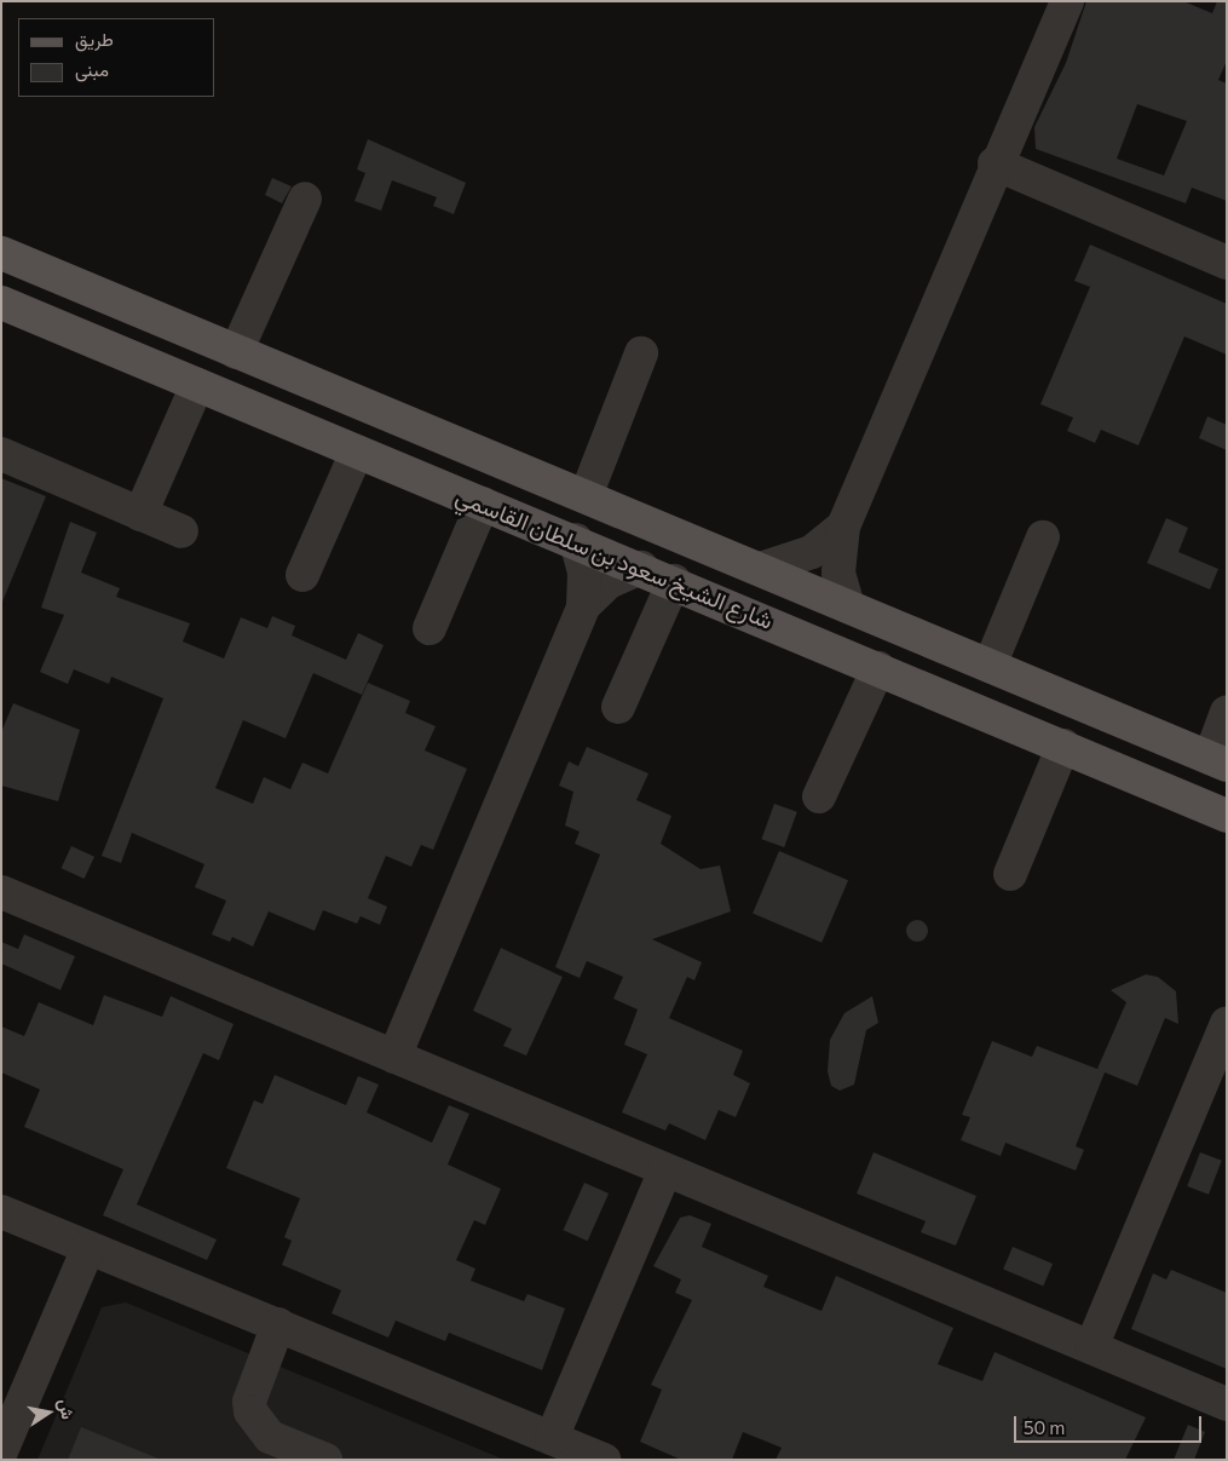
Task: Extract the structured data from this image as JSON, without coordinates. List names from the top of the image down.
{
  "streets": {
    "main road": ["شارع الشيخ سعود بن سلطان القاسمي"]
  },
  "legend": ["طريق", "مبنى"],
  "scale_bar": "50 m",
  "north": "right"
}
